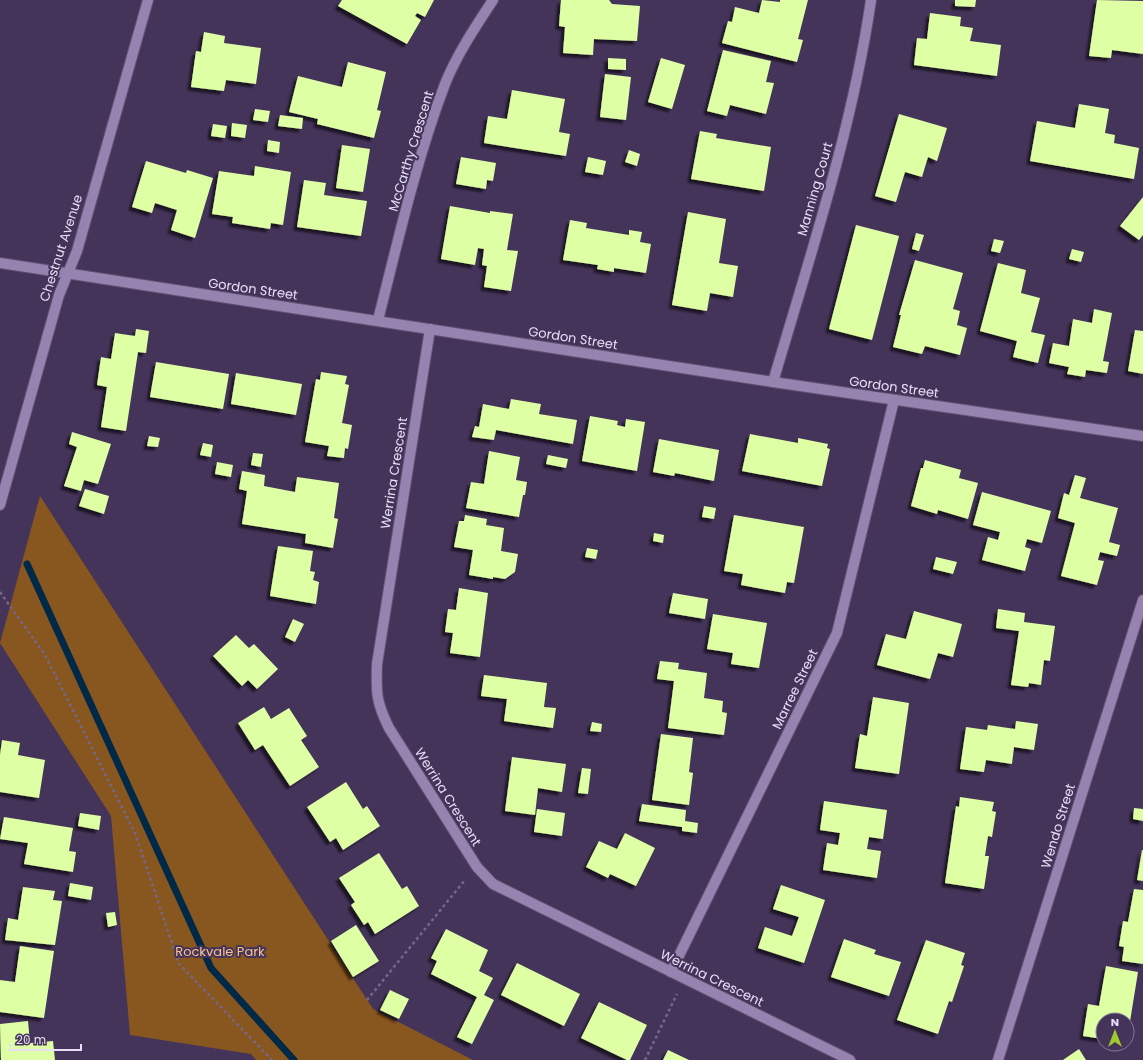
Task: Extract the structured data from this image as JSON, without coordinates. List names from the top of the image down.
{
  "streets": {
    "street": [
      "McCarthy Crescent",
      "Manning Court",
      "Chestnut Avenue",
      "Gordon Street",
      "Werrina Crescent",
      "Marree Street",
      "Wendo Street"
    ]
  },
  "crossings": [
    ["McCarthy Crescent", "Gordon Street"],
    ["Manning Court", "Gordon Street"],
    ["Chestnut Avenue", "Gordon Street"],
    ["Gordon Street", "Werrina Crescent"],
    ["Gordon Street", "Marree Street"],
    ["Werrina Crescent", "Marree Street"]
  ],
  "parks": ["Rockvale Park"],
  "scale_bar": "20 m",
  "north": "top"
}
